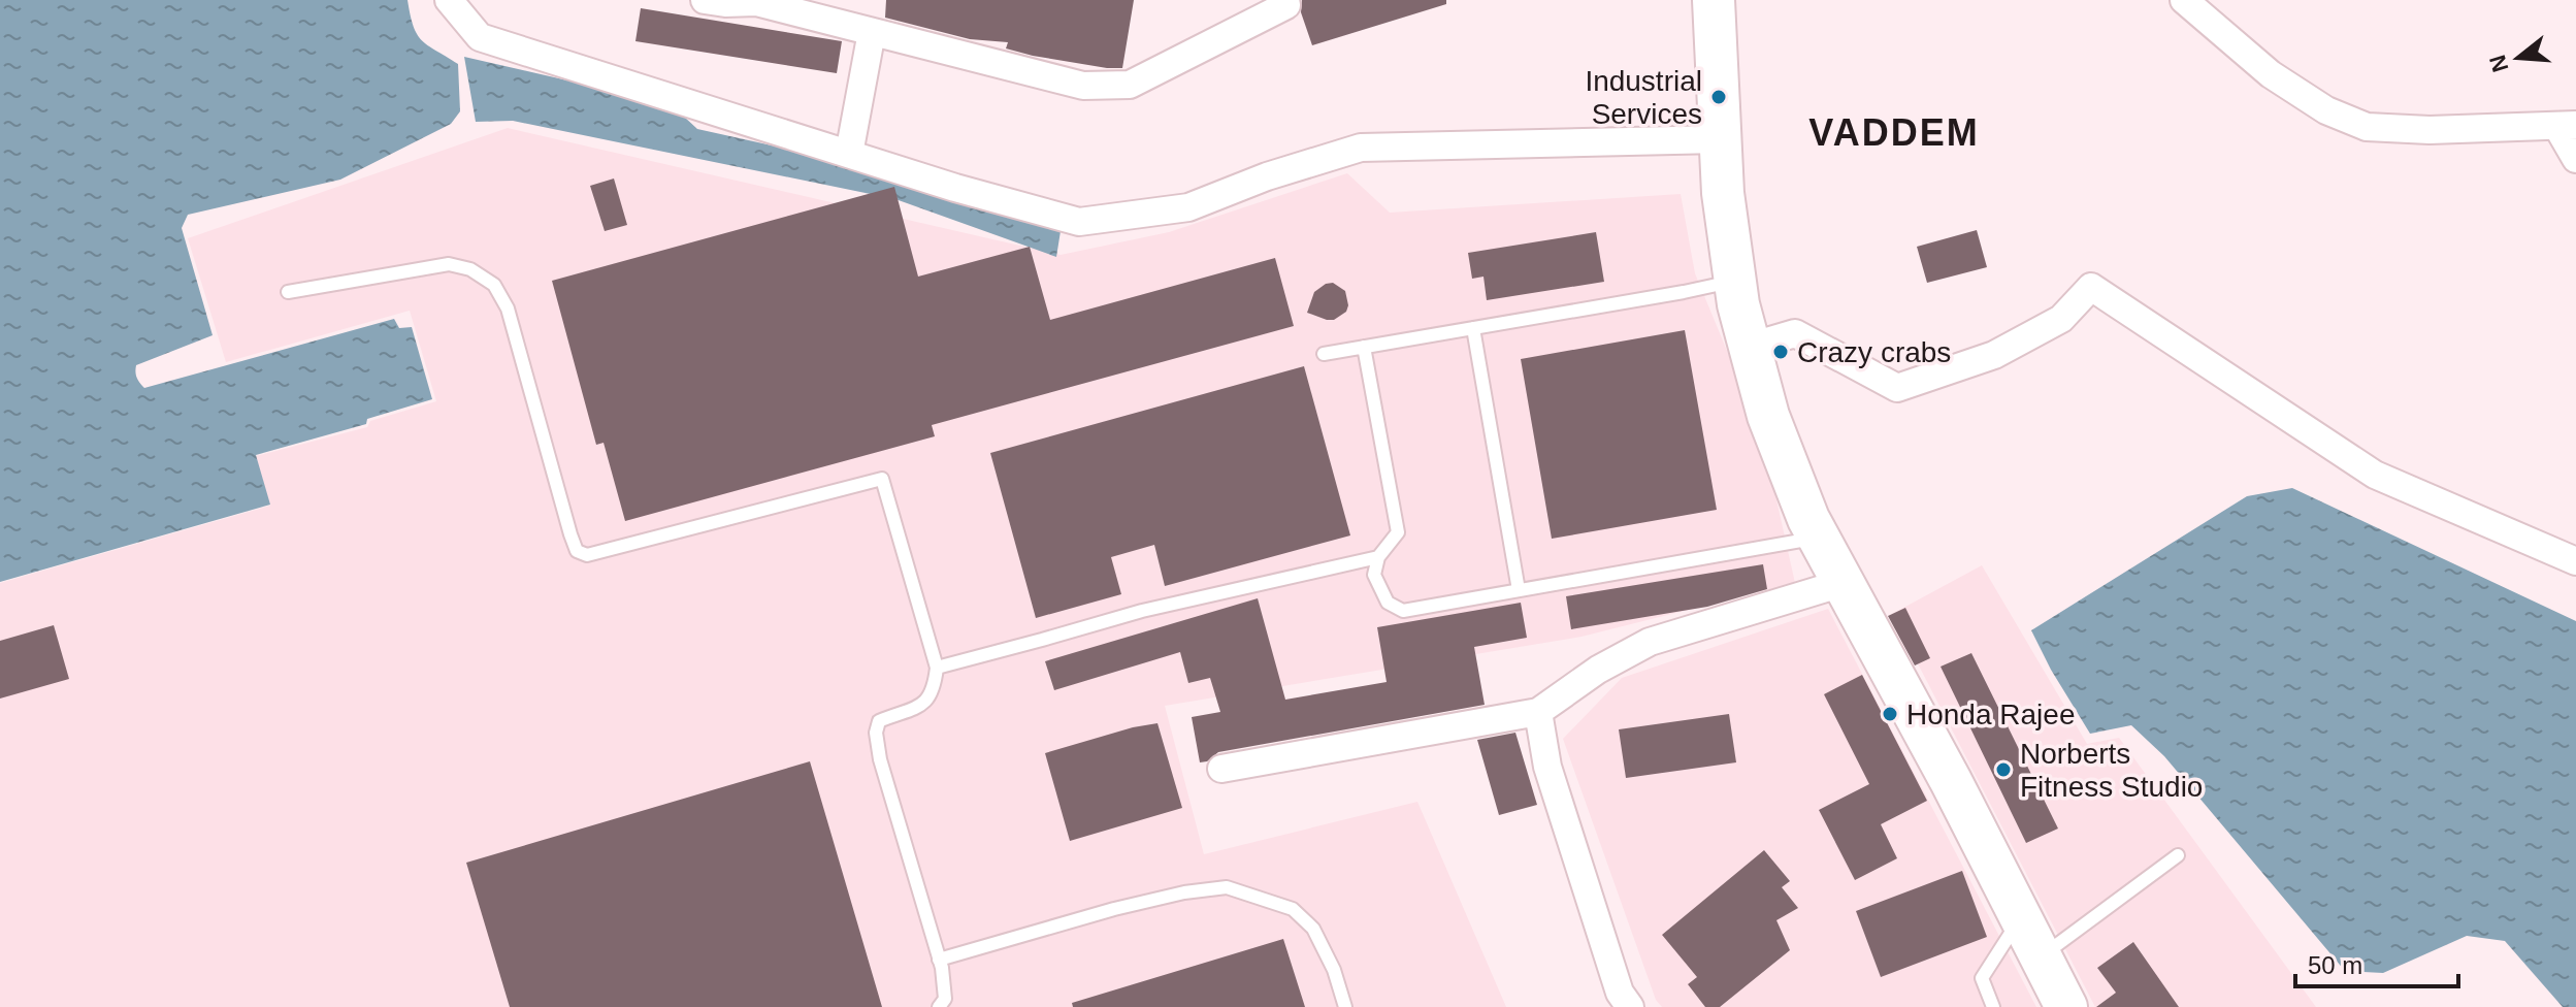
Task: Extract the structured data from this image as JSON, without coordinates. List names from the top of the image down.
{
  "districts": ["VADDEM"],
  "places": [
    "Industrial Services",
    "Crazy crabs",
    "Honda Rajee",
    "Norberts Fitness Studio"
  ],
  "scale_bar": "50 m",
  "north": "left"
}
